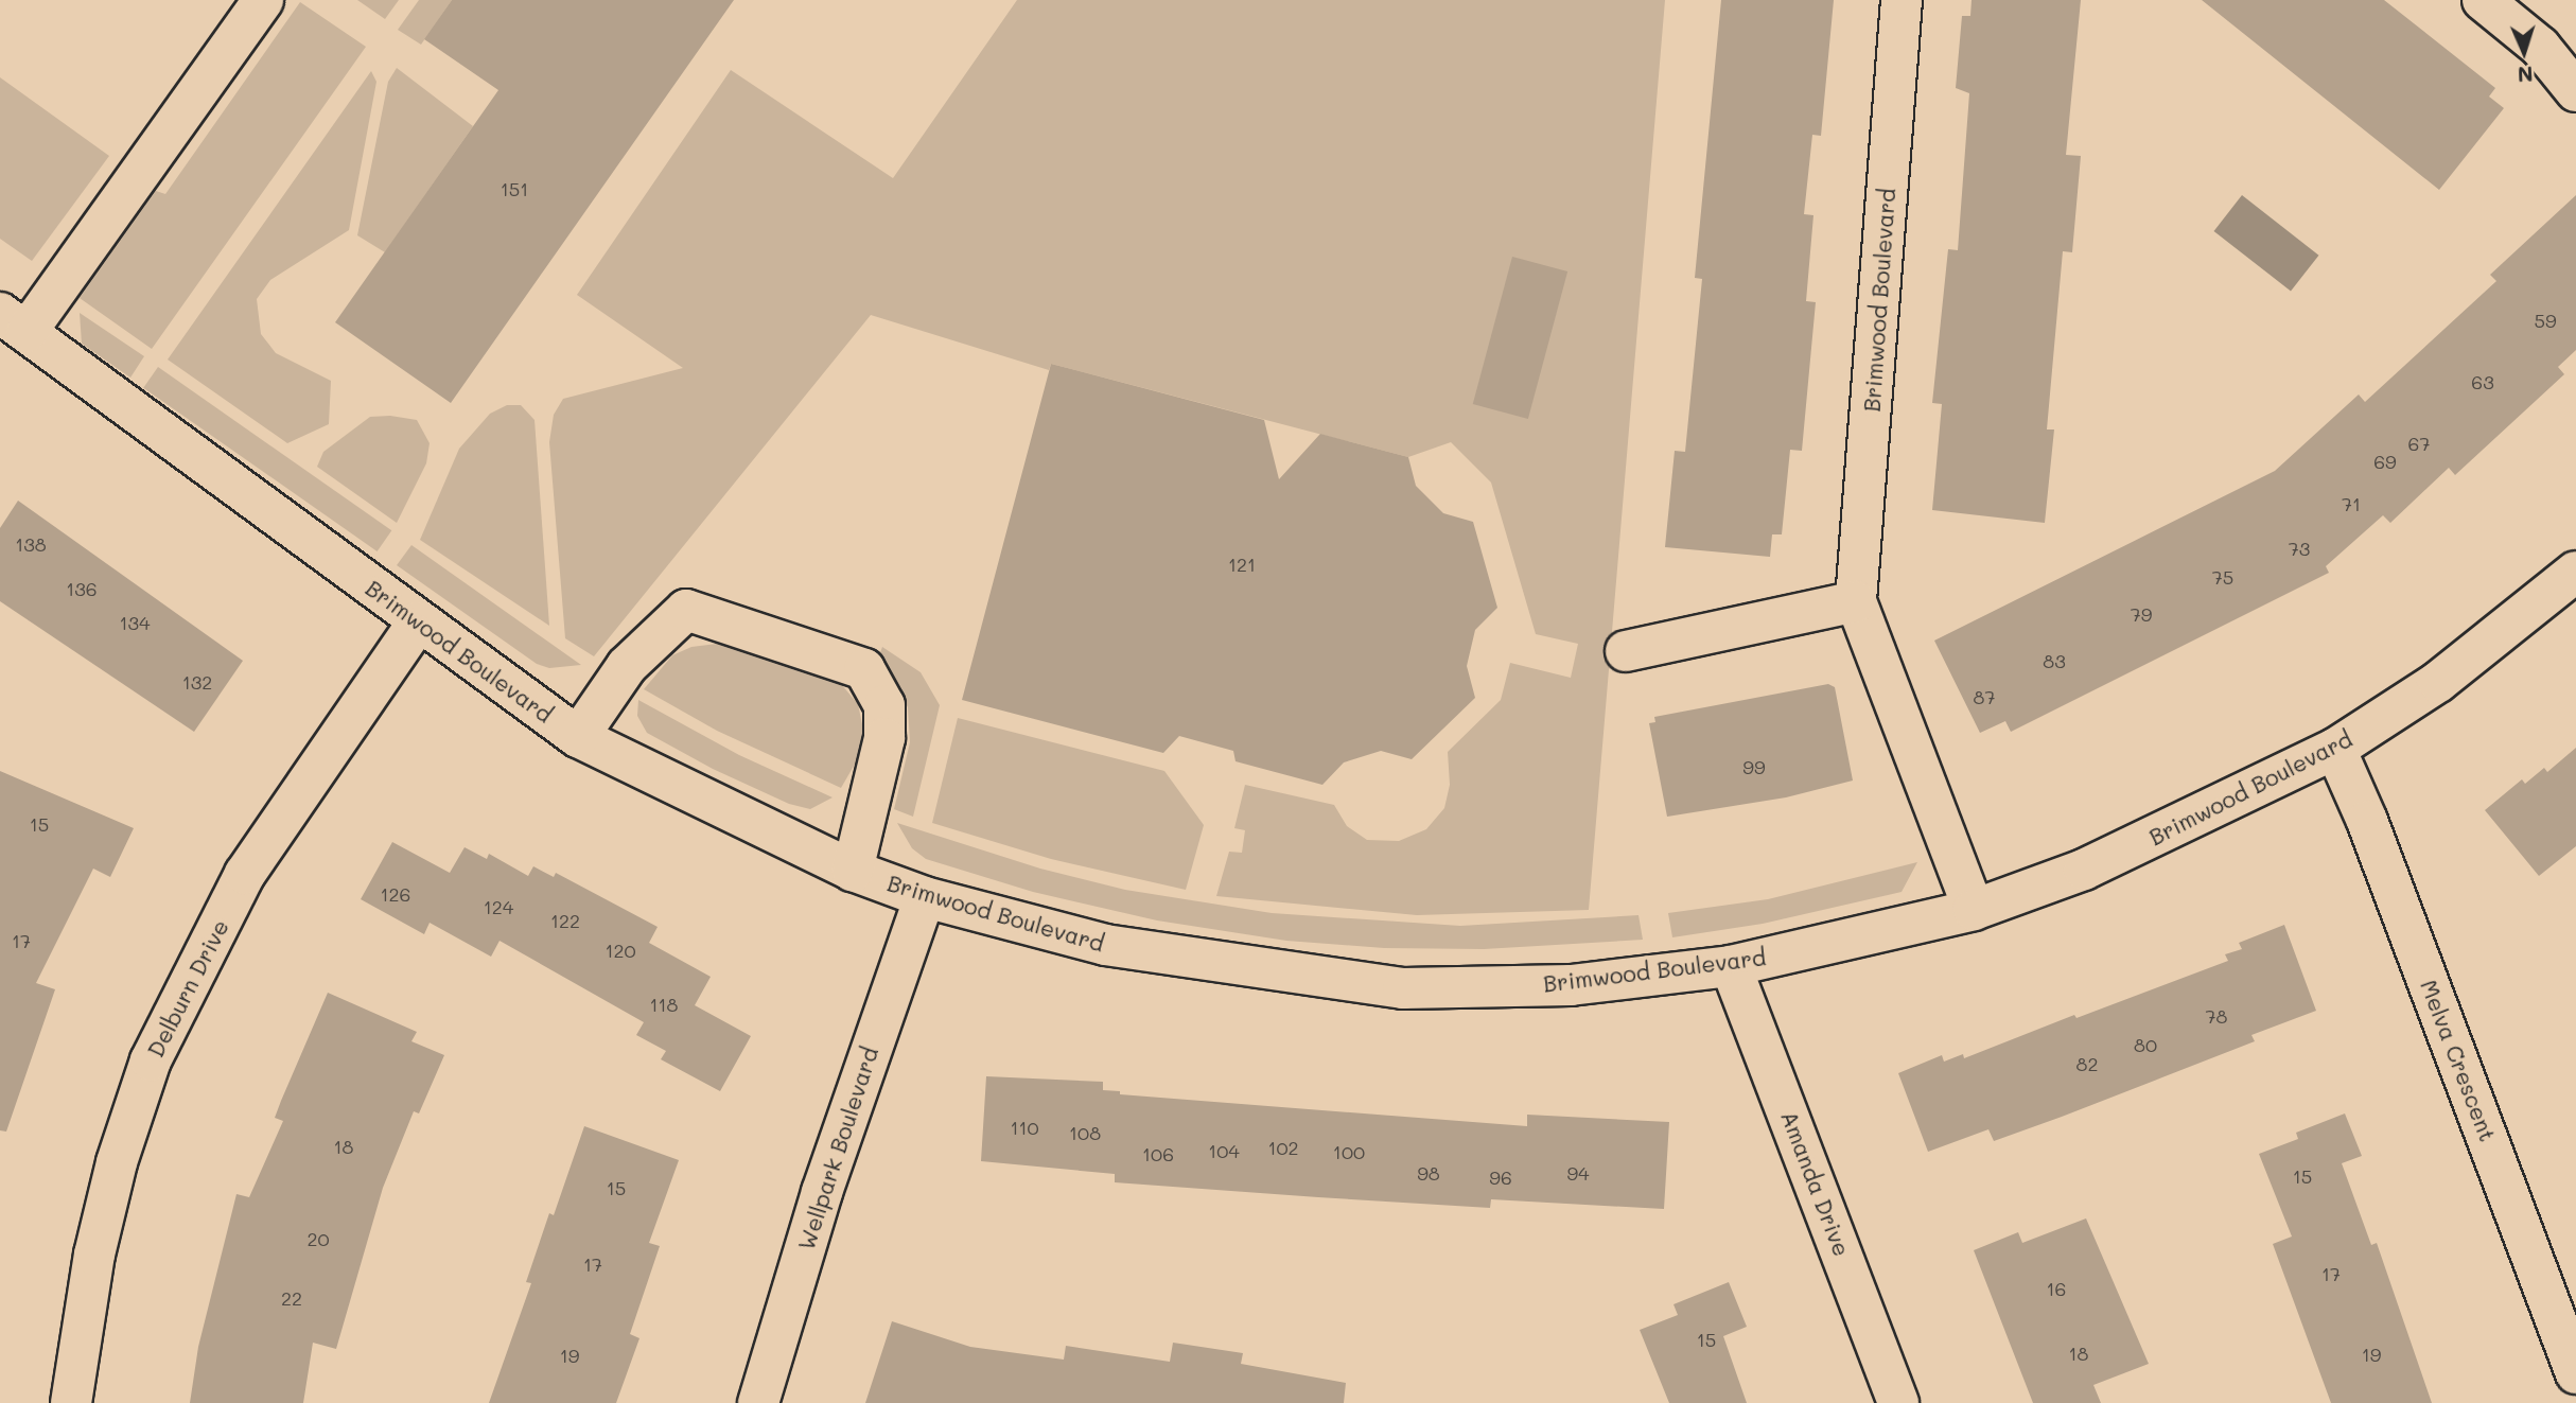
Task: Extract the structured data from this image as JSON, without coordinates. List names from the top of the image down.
{
  "streets": {
    "street": [
      "Brimwood Boulevard",
      "Delburn Drive",
      "Melva Crescent",
      "Wellpark Boulevard",
      "Amanda Drive"
    ]
  },
  "crossings": [
    ["Brimwood Boulevard", "Delburn Drive"],
    ["Brimwood Boulevard", "Melva Crescent"],
    ["Brimwood Boulevard", "Wellpark Boulevard"],
    ["Brimwood Boulevard", "Amanda Drive"]
  ],
  "house_numbers": [
    "151",
    "59",
    "63",
    "67",
    "69",
    "71",
    "138",
    "73",
    "121",
    "75",
    "136",
    "79",
    "134",
    "83",
    "132",
    "87",
    "99",
    "15",
    "126",
    "124",
    "122",
    "17",
    "120",
    "118",
    "78",
    "80",
    "82",
    "110",
    "108",
    "18",
    "102",
    "104",
    "100",
    "106",
    "98",
    "94",
    "15",
    "96",
    "15",
    "20",
    "17",
    "17",
    "16",
    "22",
    "15",
    "18",
    "19",
    "19"
  ],
  "north": "bottom"
}
